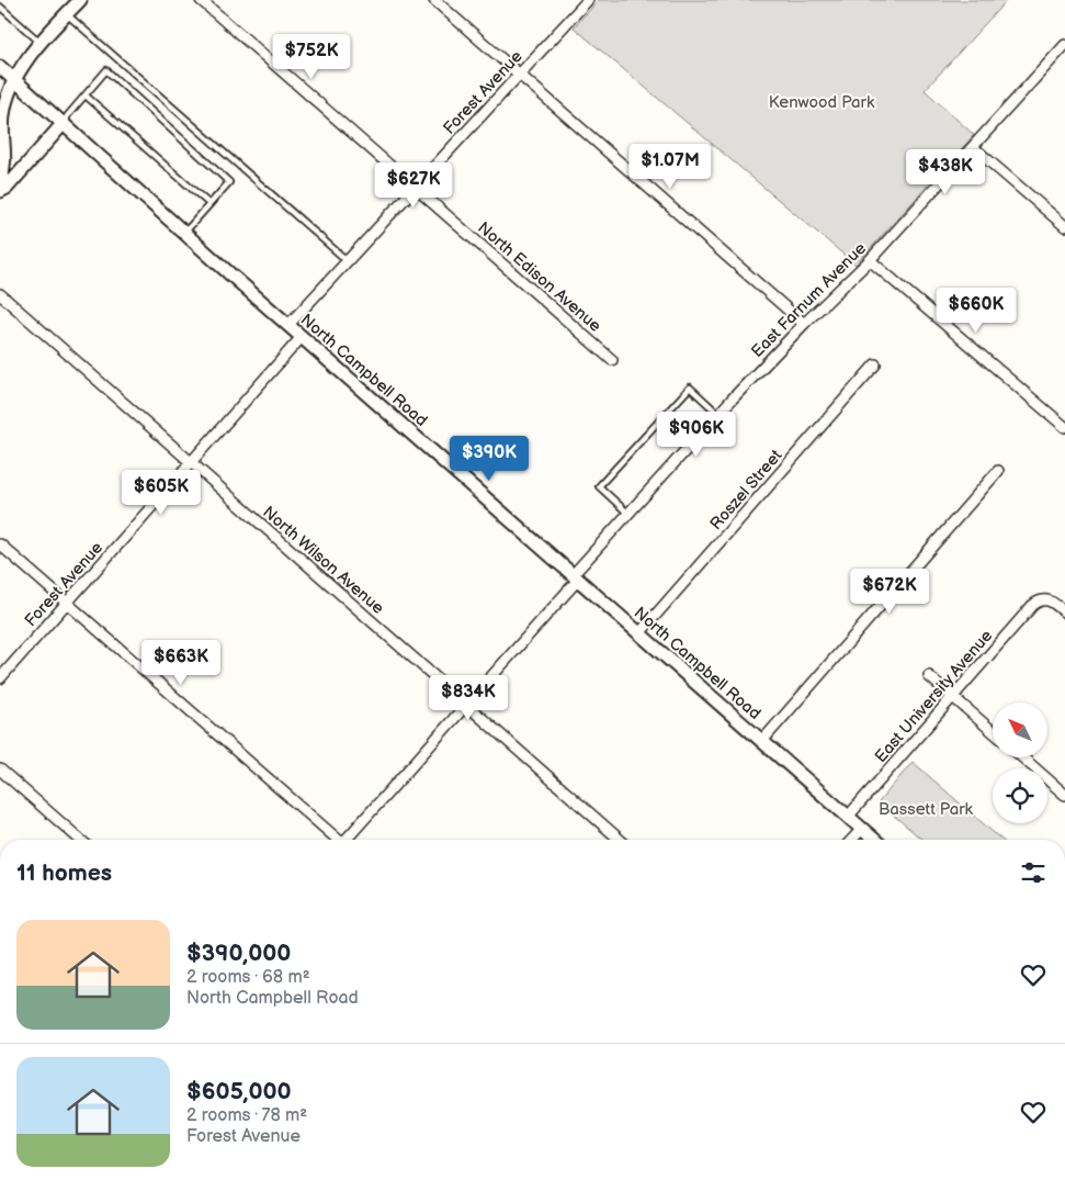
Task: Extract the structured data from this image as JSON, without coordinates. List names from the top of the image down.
{
  "streets": {
    "street": [
      "Forest Avenue",
      "North Edison Avenue",
      "East Farnum Avenue",
      "North Campbell Road",
      "Roszel Street",
      "North Wilson Avenue",
      "East University Avenue"
    ]
  },
  "crossings": [
    ["Forest Avenue", "North Edison Avenue"],
    ["Forest Avenue", "North Campbell Road"],
    ["Forest Avenue", "North Wilson Avenue"],
    ["East Farnum Avenue", "North Campbell Road"],
    ["East Farnum Avenue", "North Wilson Avenue"],
    ["North Campbell Road", "Roszel Street"],
    ["North Campbell Road", "East University Avenue"]
  ],
  "parks": ["Kenwood Park", "Bassett Park"],
  "north": "top left",
  "page": {
    "price": [
      "$752K",
      "$1.07M",
      "$438K",
      "$627K",
      "$660K",
      "$906K",
      "$390K",
      "$605K",
      "$672K",
      "$663K",
      "$834K"
    ],
    "heading": "11 homes",
    "list": [
      {
        "name": "$390,000",
        "note": "2 rooms · 68 m² · North Campbell Road"
      },
      {
        "name": "$605,000",
        "note": "2 rooms · 78 m² · Forest Avenue"
      }
    ]
  }
}
